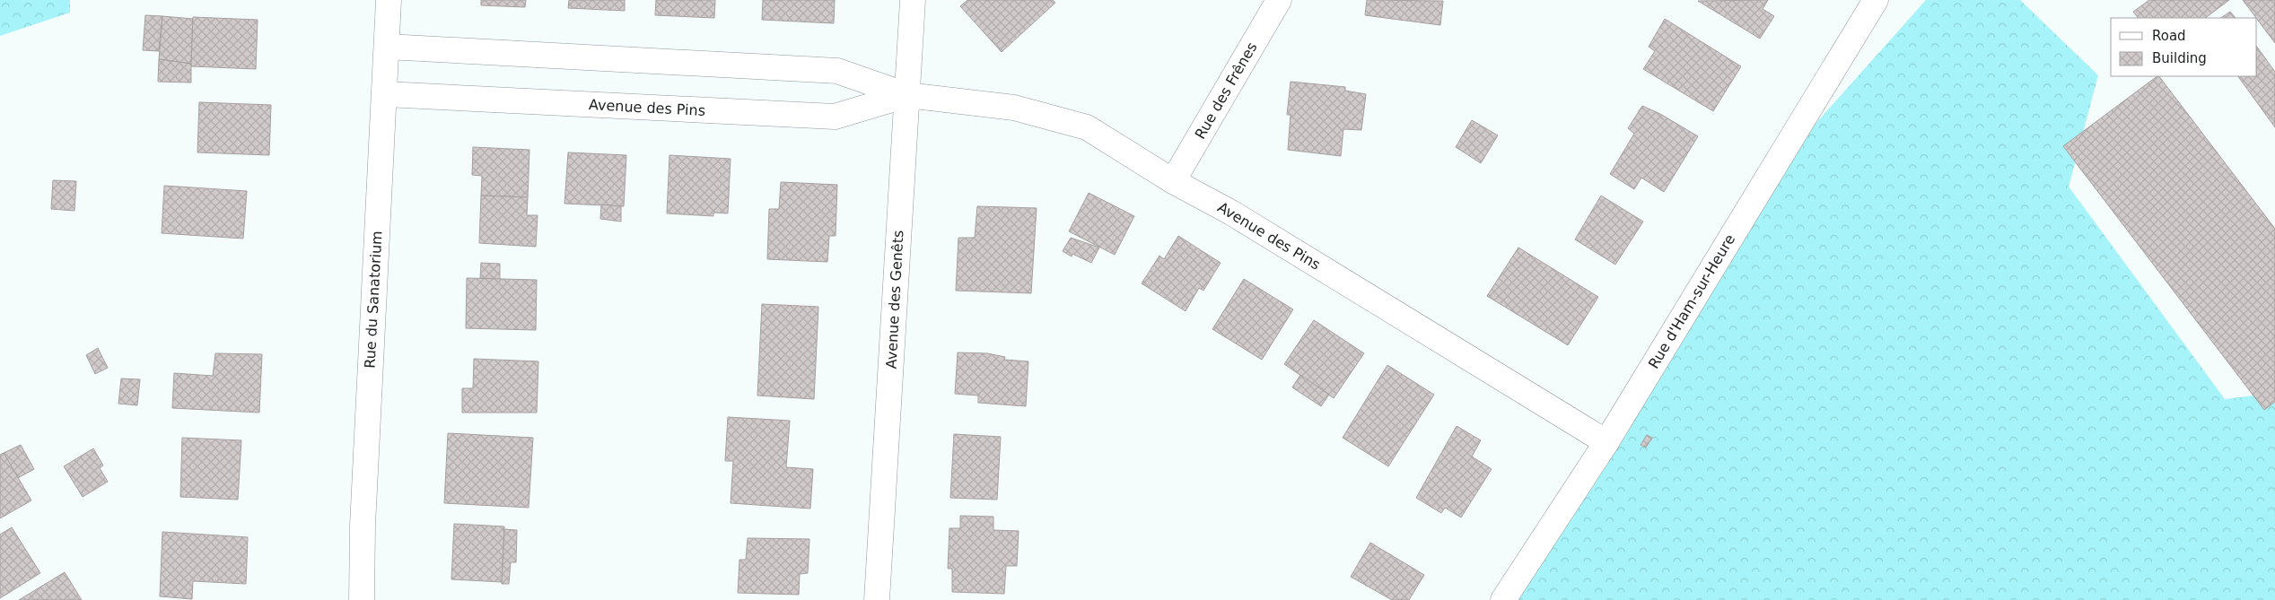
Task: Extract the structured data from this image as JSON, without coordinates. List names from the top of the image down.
{
  "streets": {
    "street": [
      "Rue des Frênes",
      "Avenue des Pins",
      "Rue du Sanatorium",
      "Avenue des Genêts",
      "Rue d'Ham-sur-Heure"
    ]
  },
  "crossings": [
    ["Rue des Frênes", "Avenue des Pins"],
    ["Avenue des Pins", "Rue du Sanatorium"],
    ["Avenue des Pins", "Avenue des Genêts"],
    ["Avenue des Pins", "Rue d'Ham-sur-Heure"]
  ],
  "legend": ["Road", "Building"]
}
